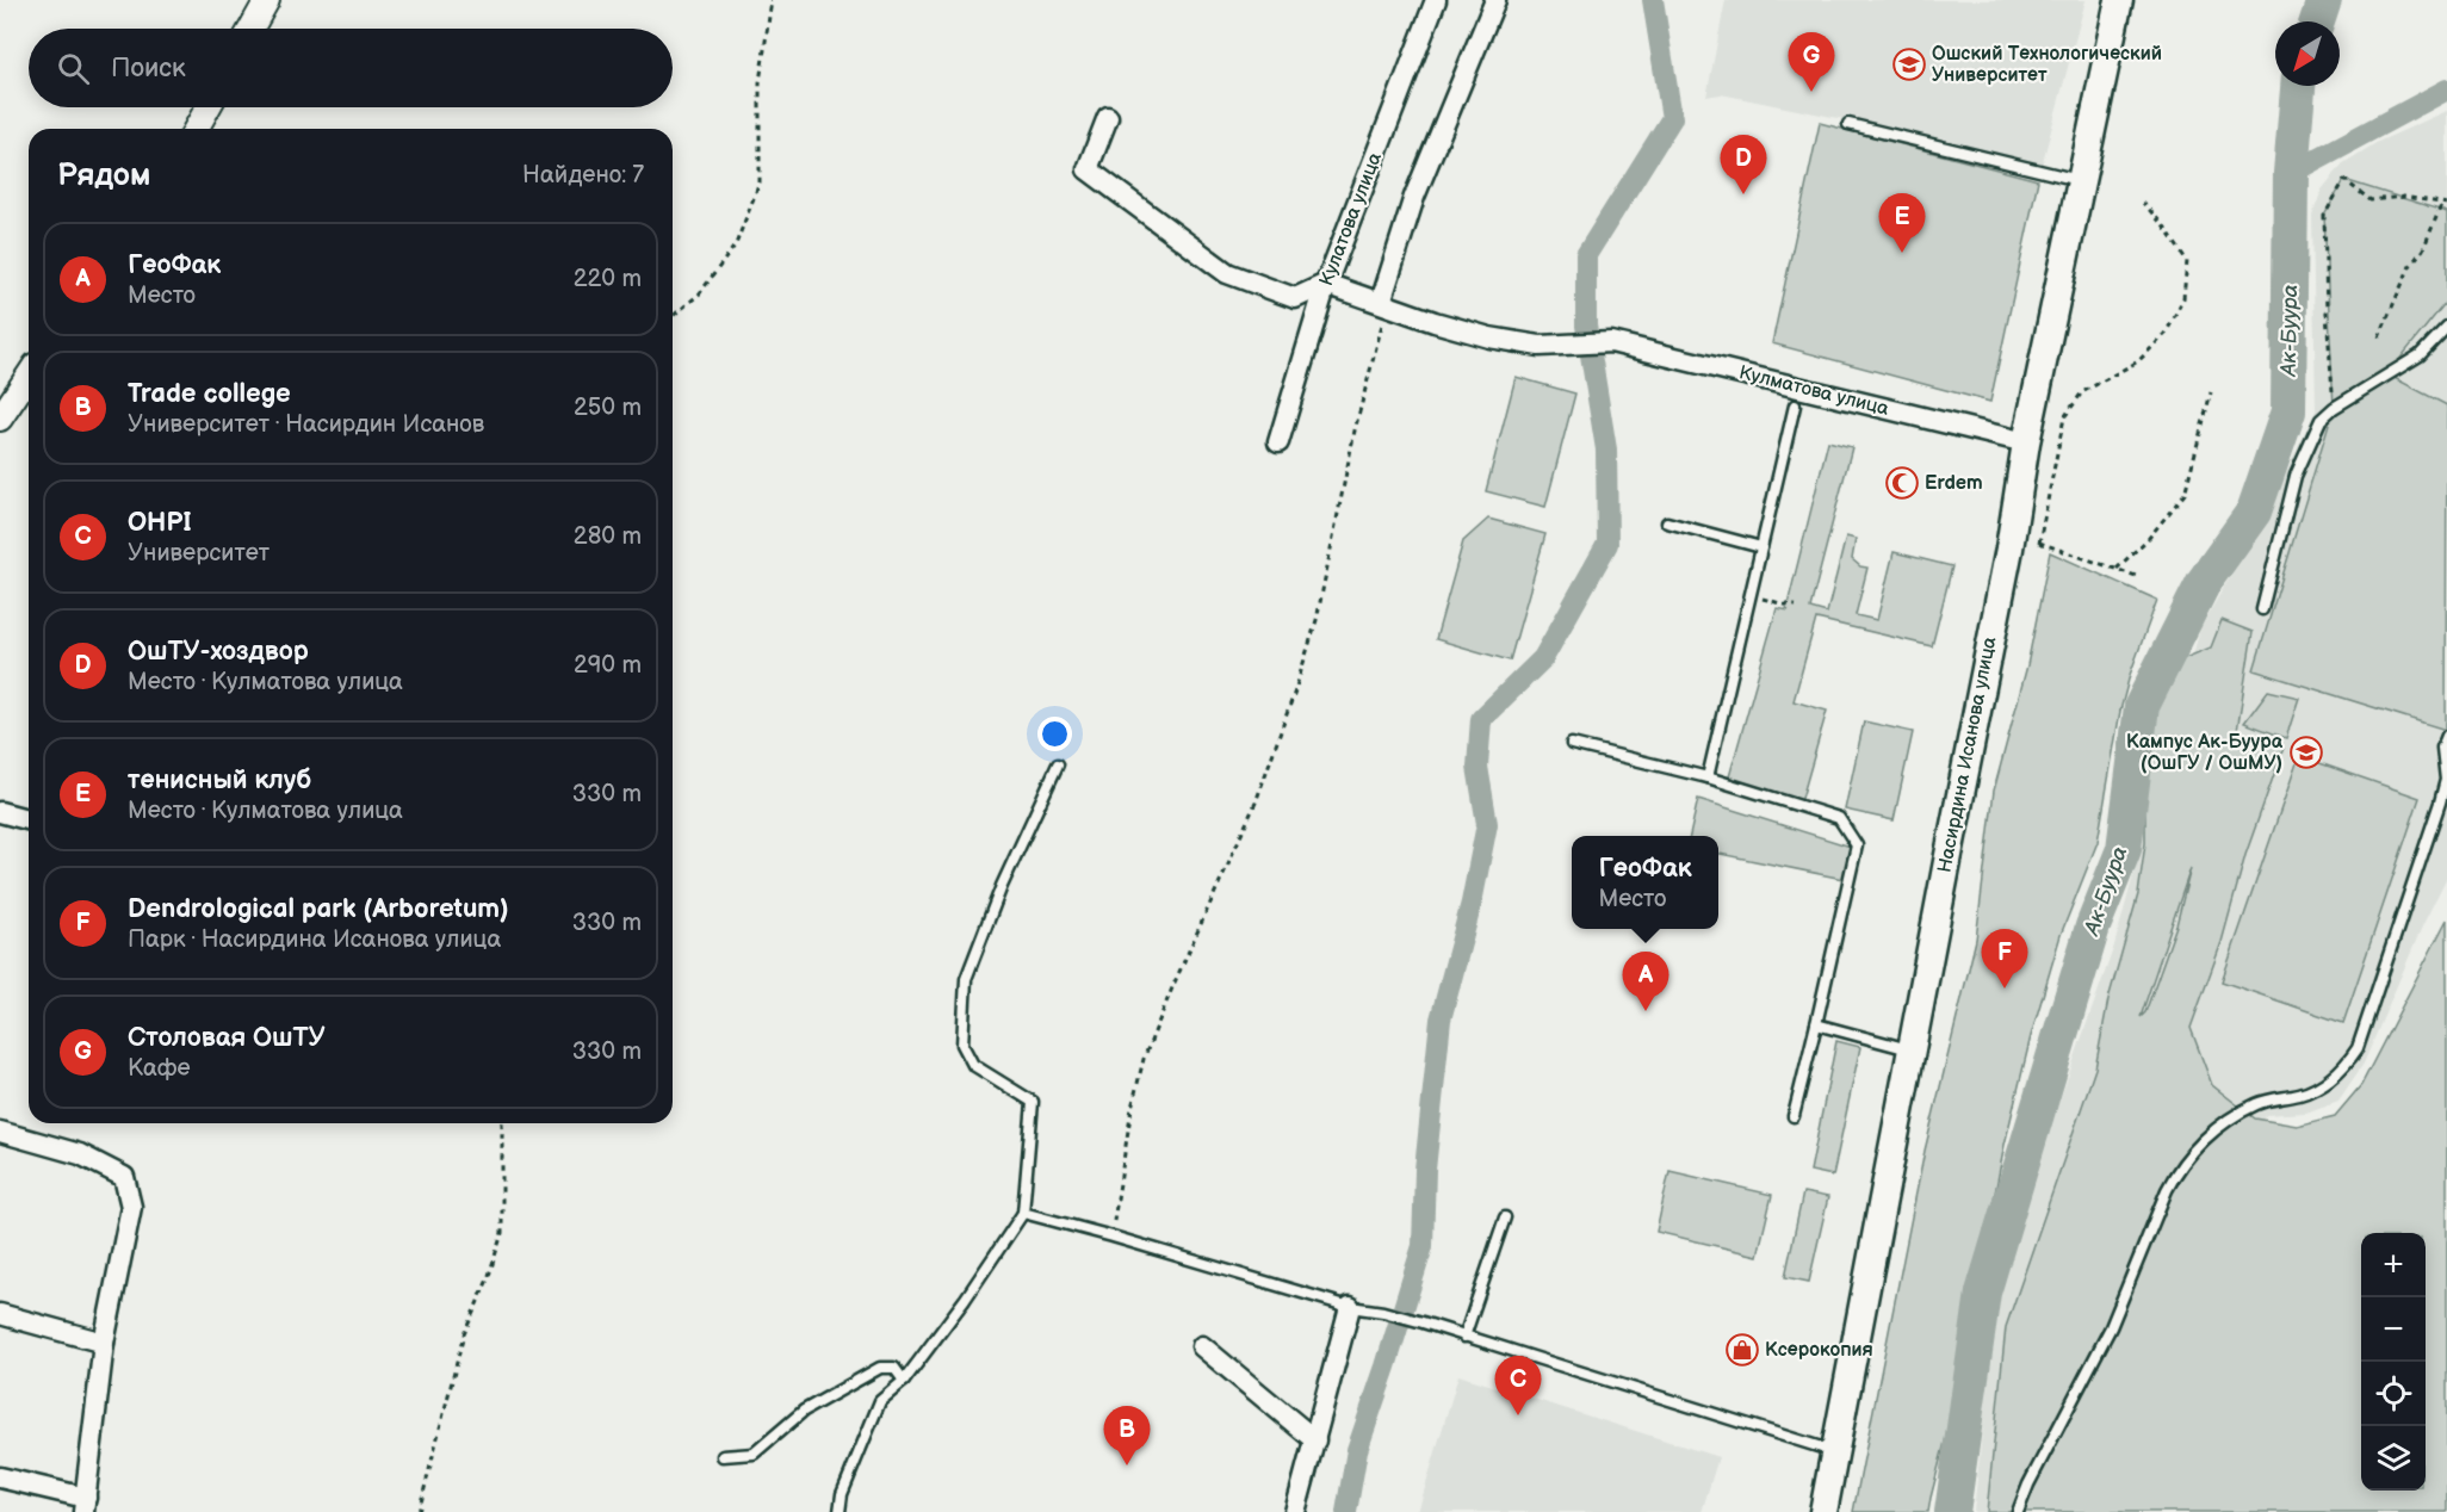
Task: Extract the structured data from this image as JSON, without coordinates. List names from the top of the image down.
{
  "streets": {
    "main road": ["Насирдина Исанова улица"],
    "street": ["Кулатова улица", "Кулматова улица"]
  },
  "crossings": [
    ["Кулатова улица", "Кулматова улица"],
    ["Кулматова улица", "Насирдина Исанова улица"]
  ],
  "water": ["Ак-Буура"],
  "places": {
    "school or university": ["Ошский Технологический Университет", "Кампус Ак-Буура (ОшГУ / ОшМУ)"],
    "mosque": ["Erdem"],
    "shop": ["Ксерокопия"]
  },
  "north": "bottom left",
  "page": {
    "search": "Поиск",
    "pins": [
      "G",
      "D",
      "E",
      "F",
      "A",
      "C",
      "B"
    ],
    "heading": ["Рядом", "Найдено: 7"],
    "list": [
      {
        "mark": "A",
        "name": "ГеоФак",
        "note": "Место",
        "value": "220 m"
      },
      {
        "mark": "B",
        "name": "Trade college",
        "note": "Университет · Насирдин Исанов",
        "value": "250 m"
      },
      {
        "mark": "C",
        "name": "OHPI",
        "note": "Университет",
        "value": "280 m"
      },
      {
        "mark": "D",
        "name": "ОшТУ-хоздвор",
        "note": "Место · Кулматова улица",
        "value": "290 m"
      },
      {
        "mark": "E",
        "name": "тенисный клуб",
        "note": "Место · Кулматова улица",
        "value": "330 m"
      },
      {
        "mark": "F",
        "name": "Dendrological park (Arboretum)",
        "note": "Парк · Насирдина Исанова улица",
        "value": "330 m"
      },
      {
        "mark": "G",
        "name": "Столовая ОшТУ",
        "note": "Кафе",
        "value": "330 m"
      }
    ],
    "popup": ["ГеоФак", "Место"],
    "map_buttons": ["+", "−"]
  }
}
